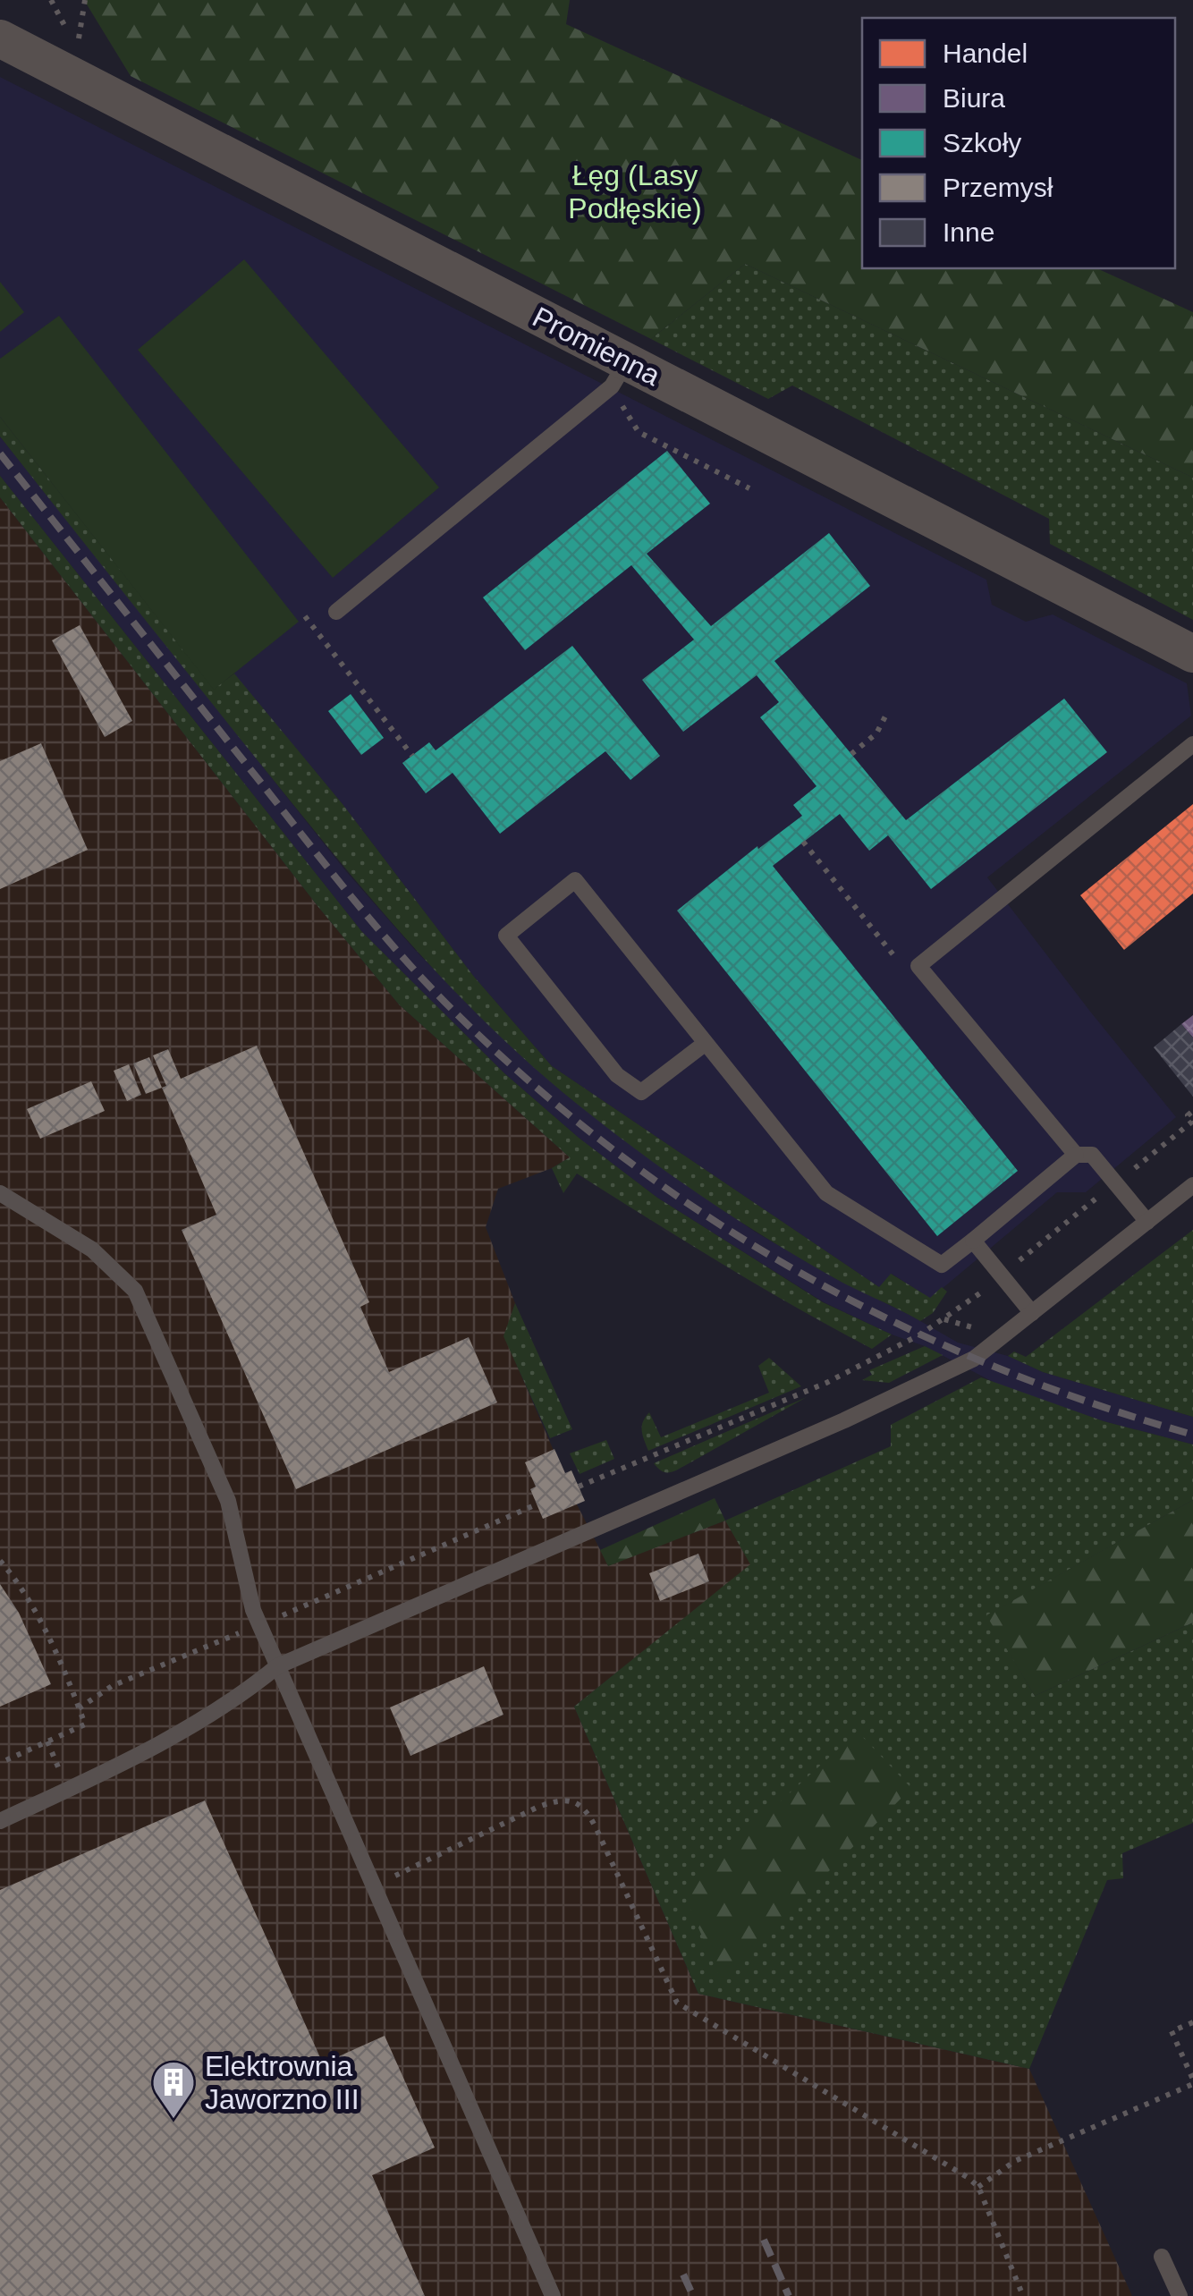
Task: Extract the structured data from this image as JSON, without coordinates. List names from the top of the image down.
{
  "streets": {
    "street": ["Promienna"]
  },
  "parks": ["Łęg (Lasy Podłęskie)"],
  "places": {
    "building": ["Elektrownia Jaworzno III"]
  },
  "legend": [
    "Handel",
    "Biura",
    "Szkoły",
    "Przemysł",
    "Inne"
  ]
}
